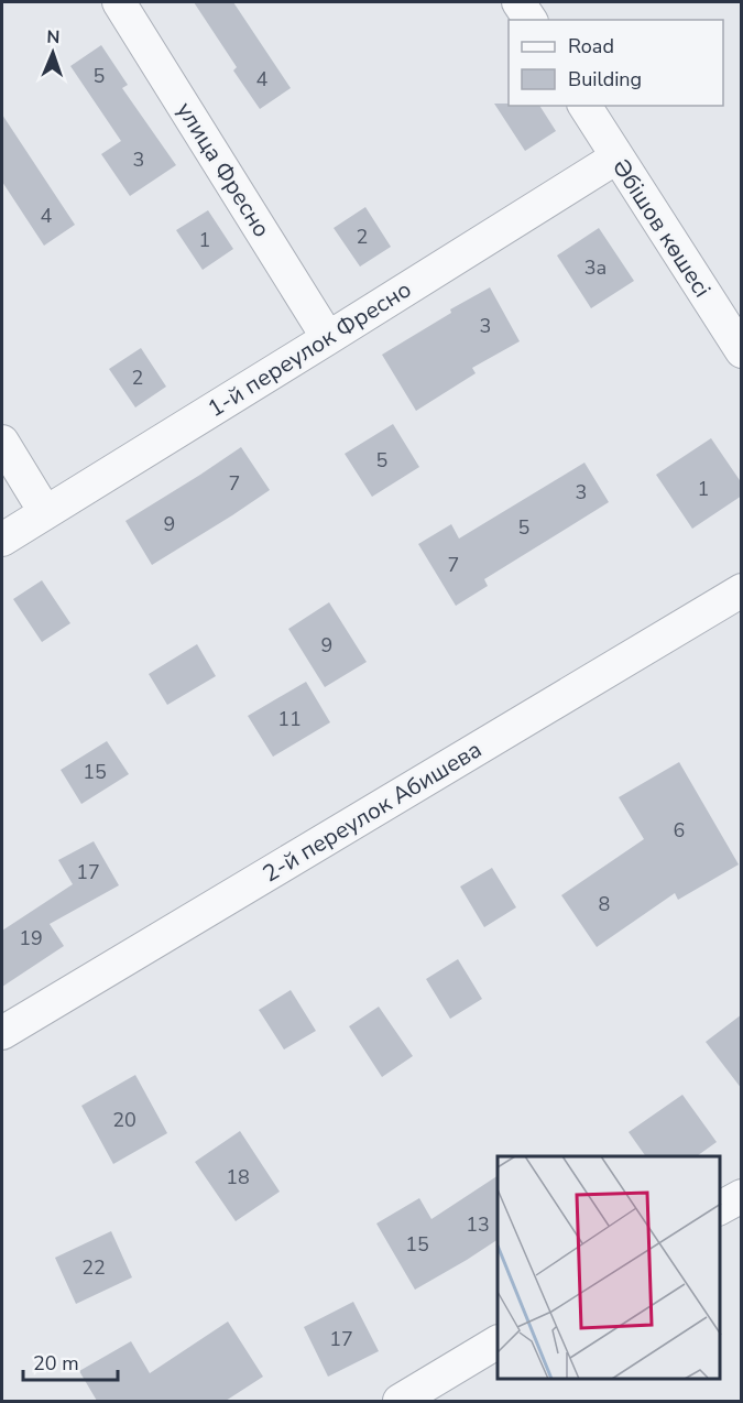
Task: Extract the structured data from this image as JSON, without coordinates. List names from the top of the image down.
{
  "streets": {
    "street": [
      "улица Фресно",
      "Әбішов көшесі",
      "1-й переулок Фресно",
      "2-й переулок Абишева"
    ]
  },
  "crossings": [
    ["улица Фресно", "1-й переулок Фресно"],
    ["Әбішов көшесі", "1-й переулок Фресно"]
  ],
  "house_numbers": [
    "5",
    "4",
    "3",
    "4",
    "2",
    "1",
    "3а",
    "3",
    "2",
    "5",
    "7",
    "1",
    "3",
    "9",
    "5",
    "7",
    "9",
    "11",
    "15",
    "6",
    "17",
    "8",
    "19",
    "20",
    "18",
    "13",
    "15",
    "22",
    "17"
  ],
  "legend": ["Road", "Building"],
  "scale_bar": "20 m",
  "north": "top"
}
